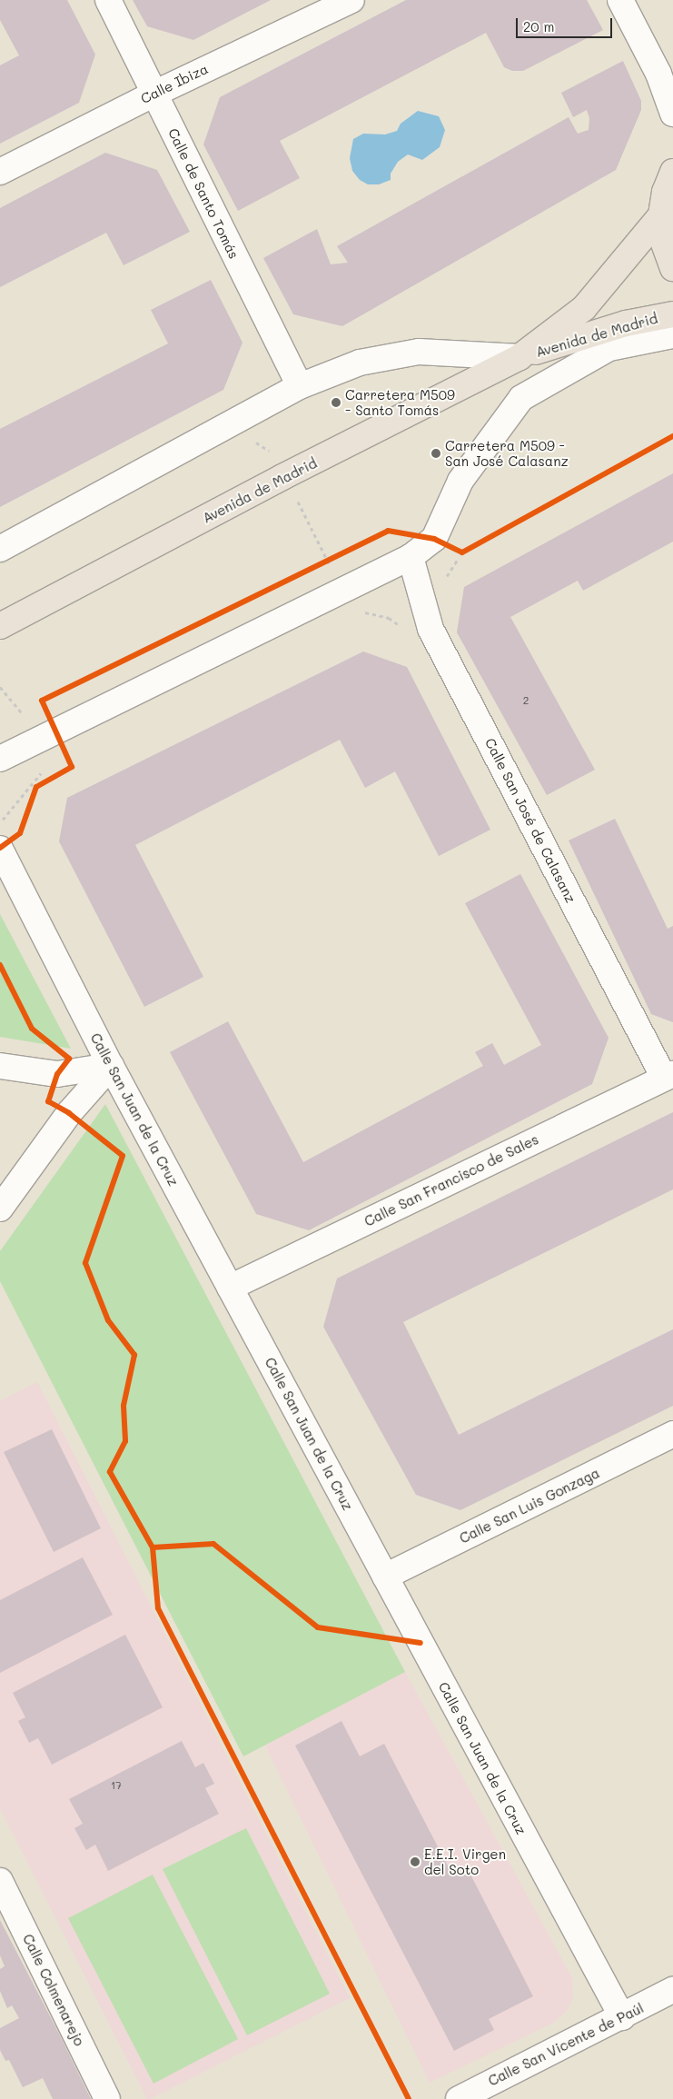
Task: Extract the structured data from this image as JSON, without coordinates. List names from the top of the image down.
{
  "streets": {
    "main road": ["Avenida de Madrid"],
    "street": [
      "Calle Ibiza",
      "Calle de Santo Tomás",
      "Calle San José de Calasanz",
      "Calle San Juan de la Cruz",
      "Calle San Francisco de Sales",
      "Calle San Luis Gonzaga",
      "Calle Colmenarejo",
      "Calle San Vicente de Paúl"
    ]
  },
  "crossings": [
    ["Calle Ibiza", "Calle de Santo Tomás"],
    ["Calle de Santo Tomás", "Avenida de Madrid"],
    ["Calle San José de Calasanz", "Calle San Francisco de Sales"],
    ["Calle San Juan de la Cruz", "Calle San Francisco de Sales"],
    ["Calle San Juan de la Cruz", "Calle San Luis Gonzaga"],
    ["Calle San Juan de la Cruz", "Calle San Vicente de Paúl"]
  ],
  "places": ["Carretera M509 - Santo Tomás", "Carretera M509 - San José Calasanz", "E.E.I. Virgen del Soto"],
  "house_numbers": ["2", "17"],
  "scale_bar": "20 m"
}
